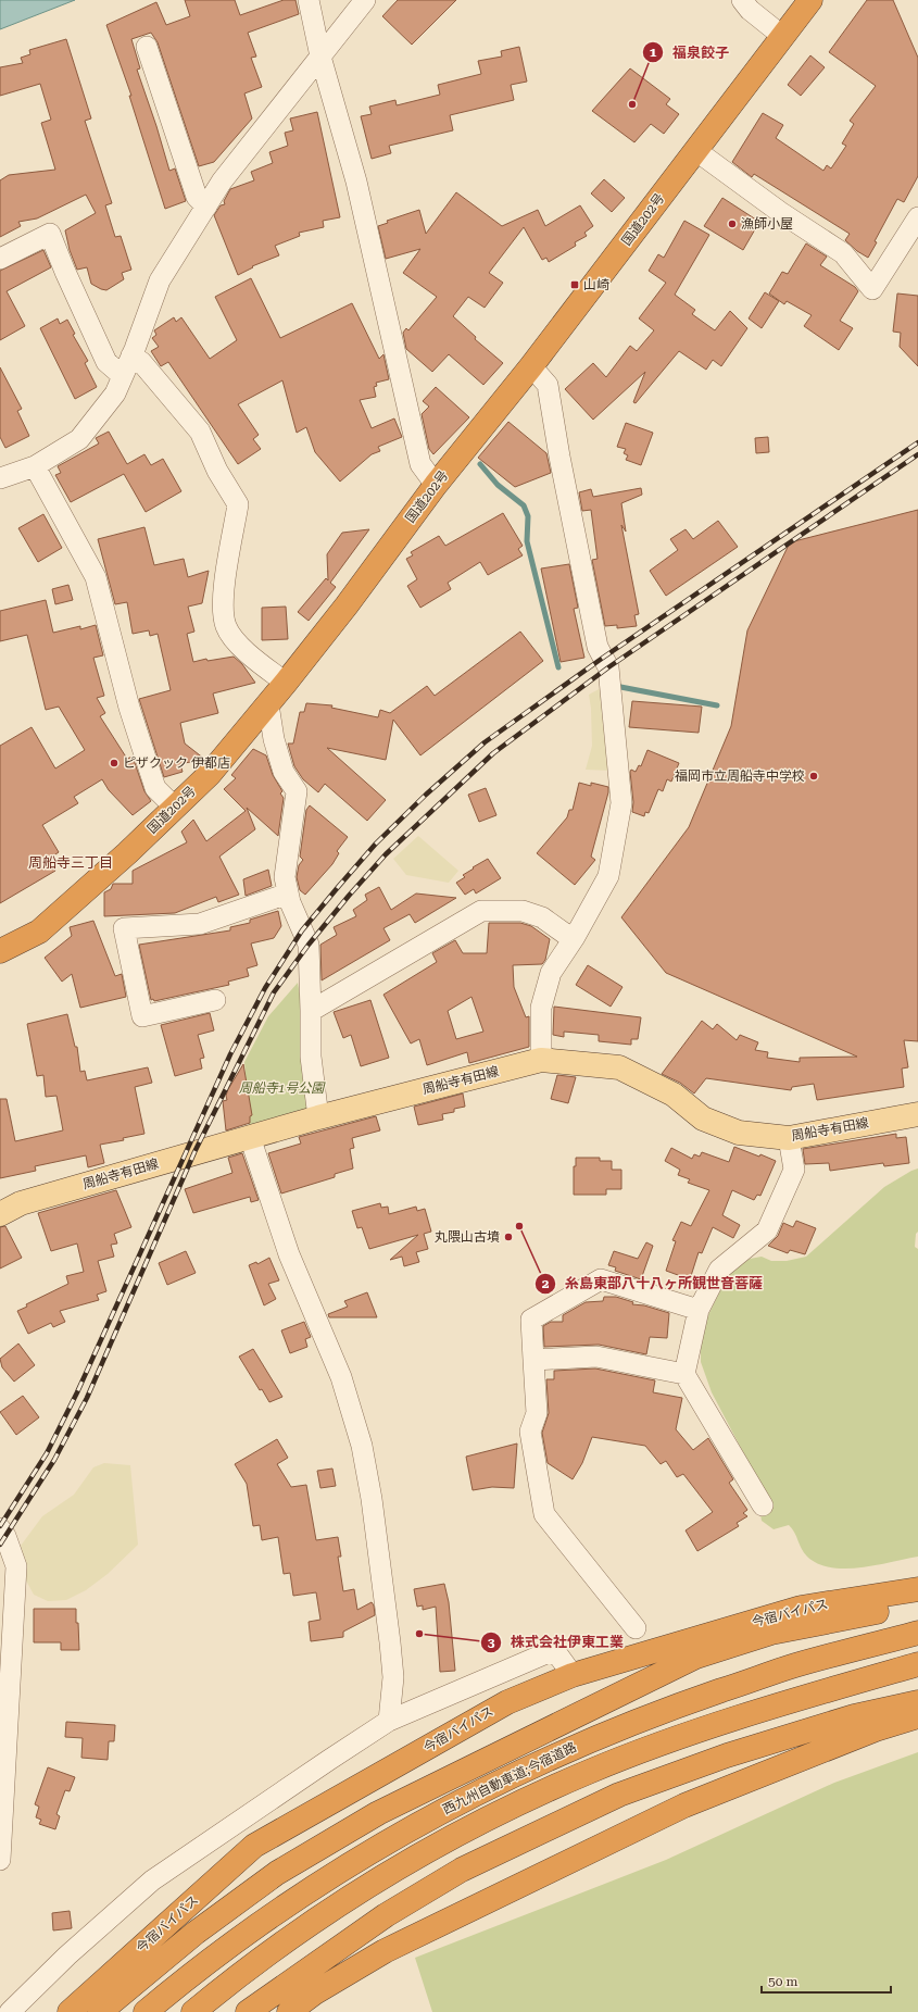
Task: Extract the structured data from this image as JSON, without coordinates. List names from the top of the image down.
{
  "streets": {
    "highway": ["国道202号", "今宿バイパス", "西九州自動車道;今宿道路"],
    "main road": ["周船寺有田線"]
  },
  "districts": ["周船寺三丁目"],
  "parks": ["周船寺1号公園"],
  "places": {
    "other": [
      "福泉餃子",
      "漁師小屋",
      "ピザクック 伊都店",
      "福岡市立周船寺中学校",
      "糸島東部八十八ヶ所観世音菩薩",
      "丸隈山古墳",
      "株式会社伊東工業"
    ],
    "transit": ["山崎"]
  },
  "scale_bar": "50 m"
}
